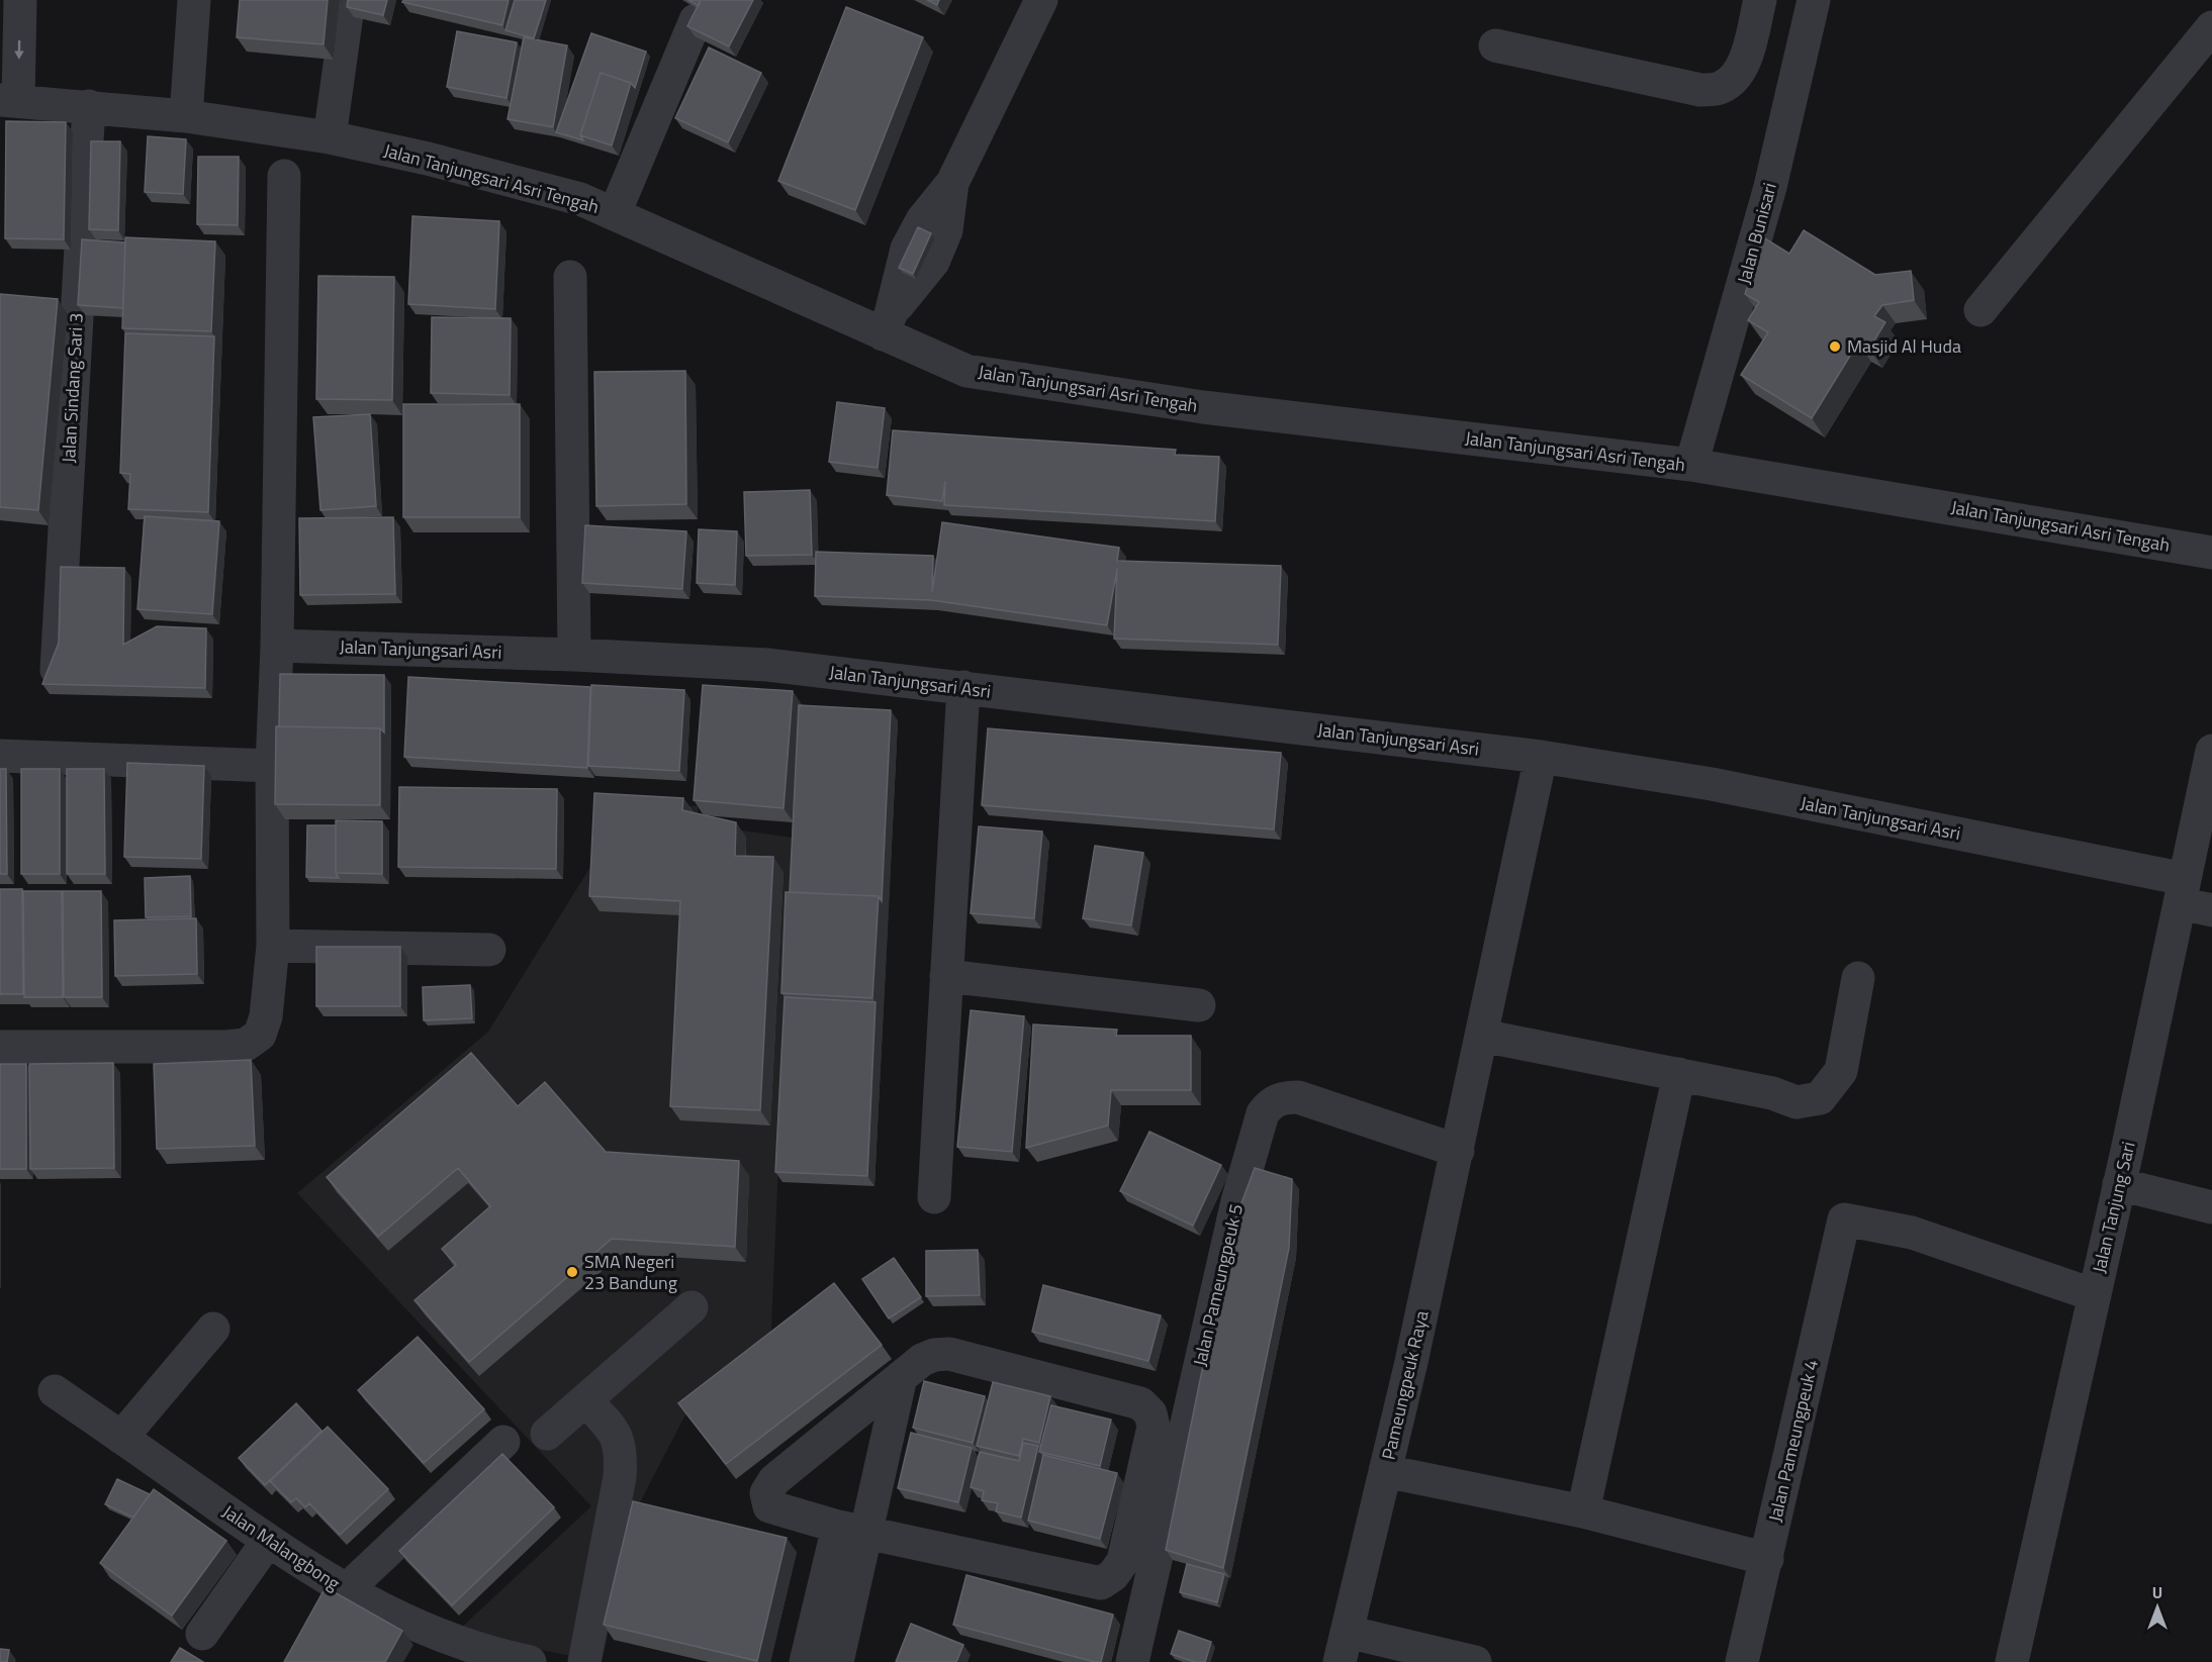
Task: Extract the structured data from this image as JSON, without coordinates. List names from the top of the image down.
{
  "streets": {
    "street": [
      "Jalan Tanjungsari Asri Tengah",
      "Jalan Bunisari",
      "Jalan Sindang Sari 3",
      "Jalan Tanjungsari Asri",
      "Jalan Tanjung Sari",
      "Jalan Pameungpeuk 5",
      "Pameungpeuk Raya",
      "Jalan Pameungpeuk 4",
      "Jalan Malangbong"
    ]
  },
  "crossings": [
    ["Jalan Tanjungsari Asri Tengah", "Jalan Bunisari"],
    ["Jalan Tanjungsari Asri Tengah", "Jalan Sindang Sari 3"],
    ["Jalan Tanjungsari Asri", "Jalan Tanjung Sari"],
    ["Jalan Tanjung Sari", "Jalan Pameungpeuk 4"],
    ["Jalan Pameungpeuk 5", "Pameungpeuk Raya"]
  ],
  "places": ["Masjid Al Huda", "SMA Negeri 23 Bandung"],
  "north": "top"
}
